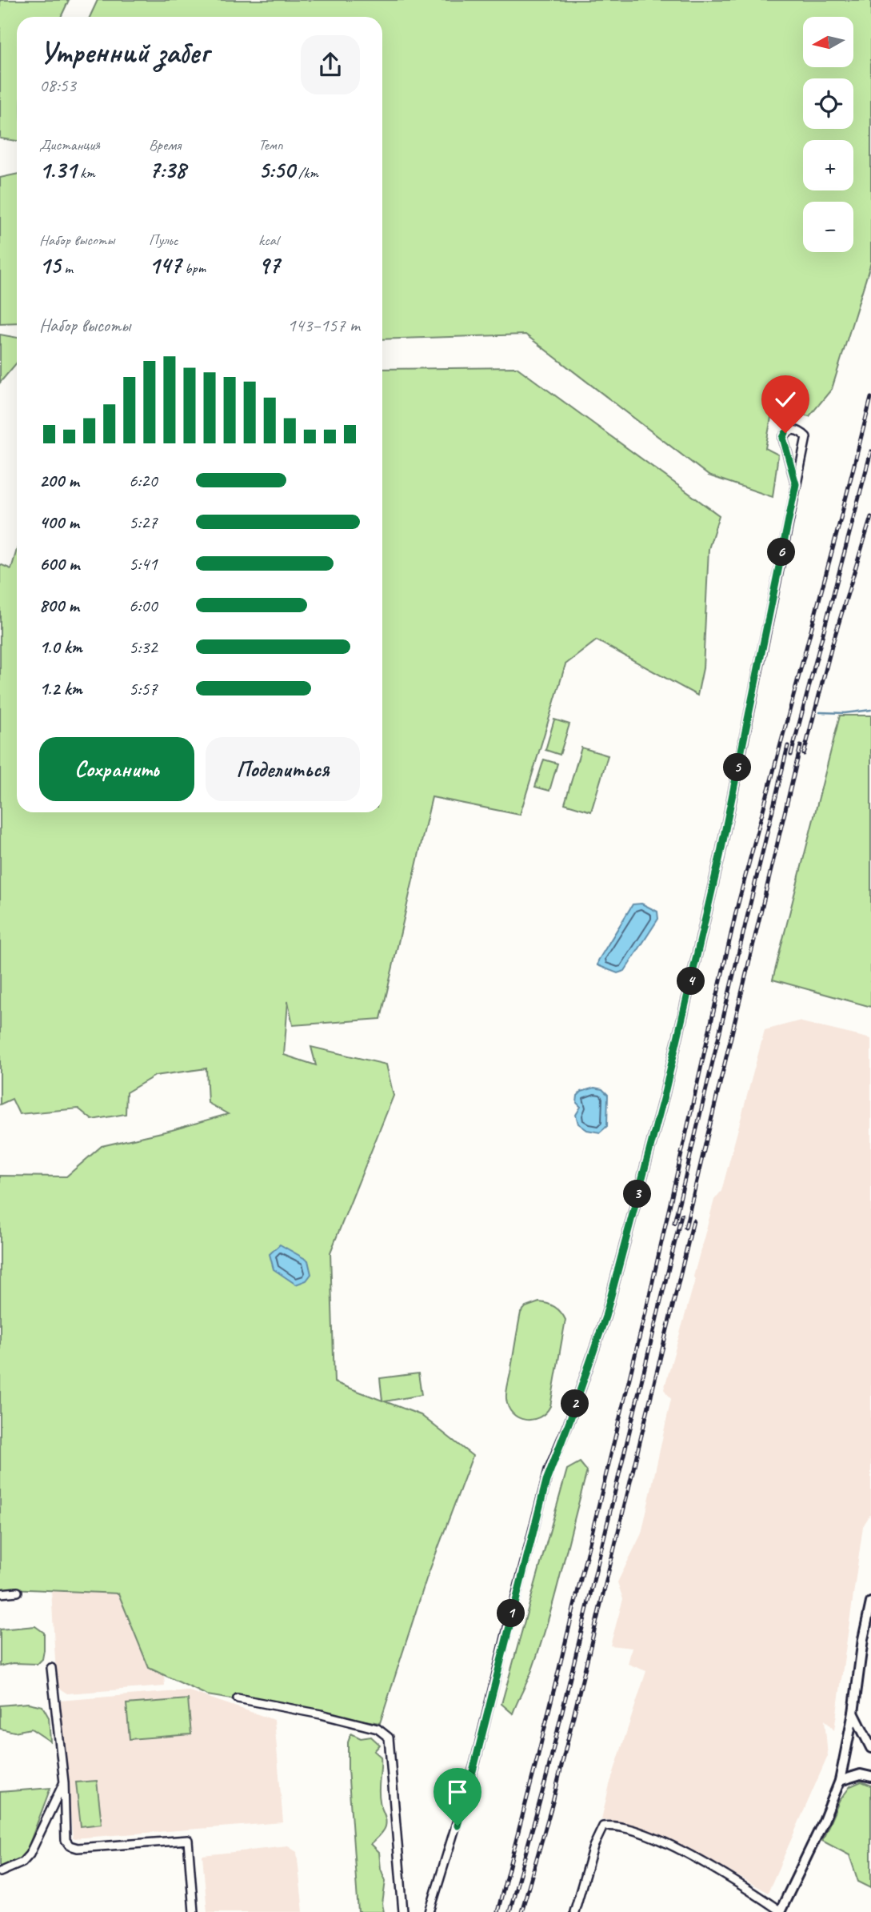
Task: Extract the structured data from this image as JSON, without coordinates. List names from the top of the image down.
{
  "north": "left",
  "page": {
    "map_buttons": ["+", "−"],
    "heading": ["Утренний забег", "08:53"],
    "stats": [
      ["Дистанция", "1.31 km"],
      ["Время", "7:38"],
      ["Темп", "5:50 /km"],
      ["Набор высоты", "15 m"],
      ["Пульс", "147 bpm"],
      ["kcal", "97"]
    ],
    "chart": ["Набор высоты", "143–157 m"],
    "list": [
      {
        "name": "200 m",
        "note": "6:20"
      },
      {
        "name": "400 m",
        "note": "5:27"
      },
      {
        "name": "600 m",
        "note": "5:41"
      },
      {
        "name": "800 m",
        "note": "6:00"
      },
      {
        "name": "1.0 km",
        "note": "5:32"
      },
      {
        "name": "1.2 km",
        "note": "5:57"
      }
    ],
    "pins": [
      "6",
      "5",
      "4",
      "3",
      "2",
      "1"
    ],
    "buttons": ["Сохранить", "Поделиться"]
  }
}
